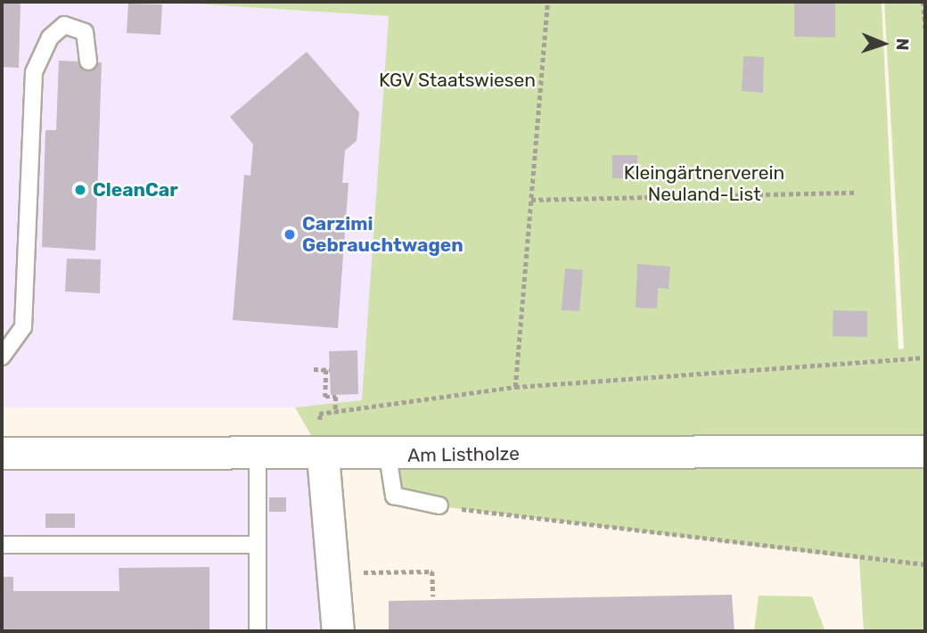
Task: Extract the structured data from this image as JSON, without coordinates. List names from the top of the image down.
{
  "streets": {
    "street": ["Am Listholze"]
  },
  "parks": ["KGV Staatswiesen", "Kleingärtnerverein Neuland-List"],
  "places": ["CleanCar", "Carzimi Gebrauchtwagen"],
  "north": "right"
}
